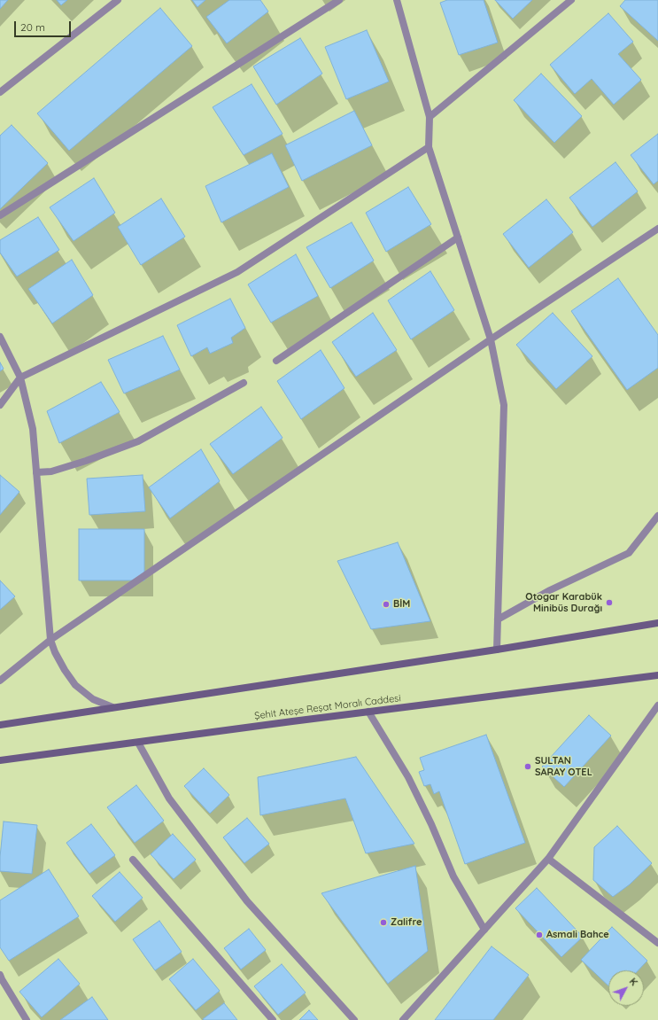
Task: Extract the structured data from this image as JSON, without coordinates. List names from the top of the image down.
{
  "streets": {
    "main road": ["Şehit Ateşe Reşat Moralı Caddesi"]
  },
  "places": [
    "Otogar Karabük Minibüs Durağı",
    "BİM",
    "SULTAN SARAY OTEL",
    "Zalifre",
    "Asmali Bahce"
  ],
  "scale_bar": "20 m",
  "north": "top right"
}
